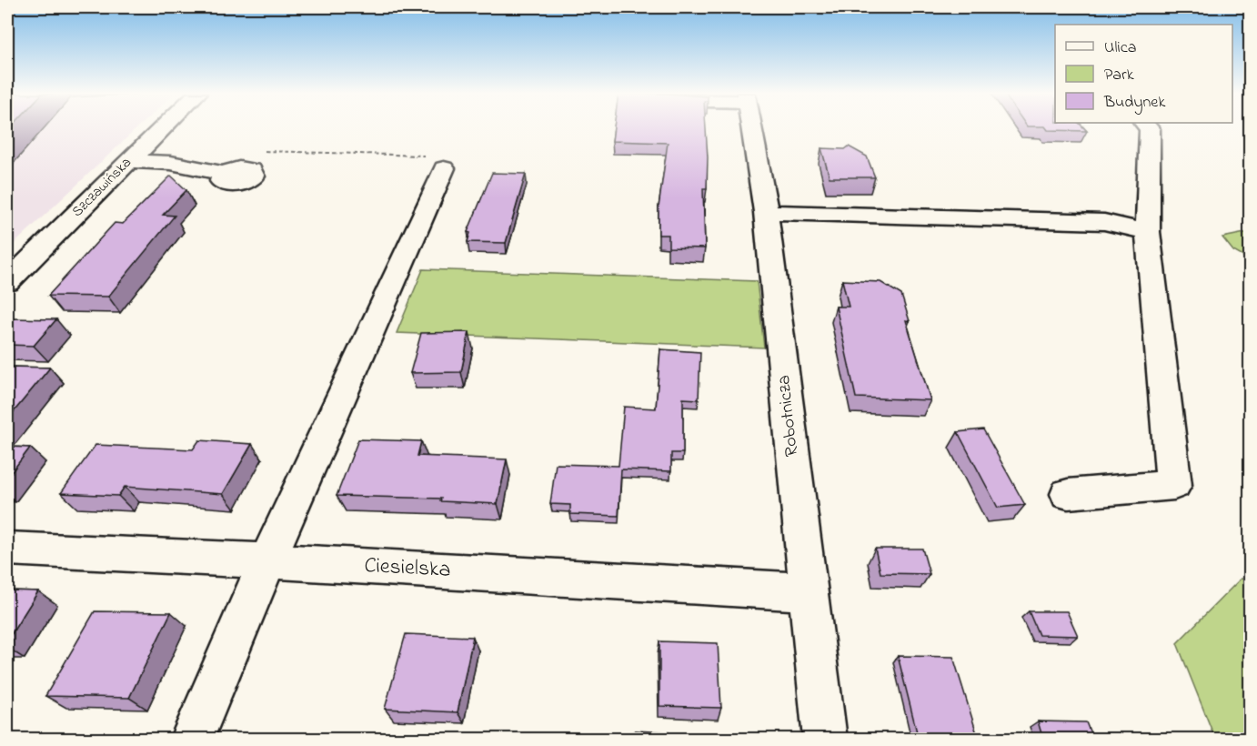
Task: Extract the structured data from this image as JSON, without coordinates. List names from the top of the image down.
{
  "streets": {
    "street": ["Szczawińska", "Robotnicza", "Ciesielska"]
  },
  "crossings": [
    ["Robotnicza", "Ciesielska"]
  ],
  "legend": ["Ulica", "Park", "Budynek"]
}
